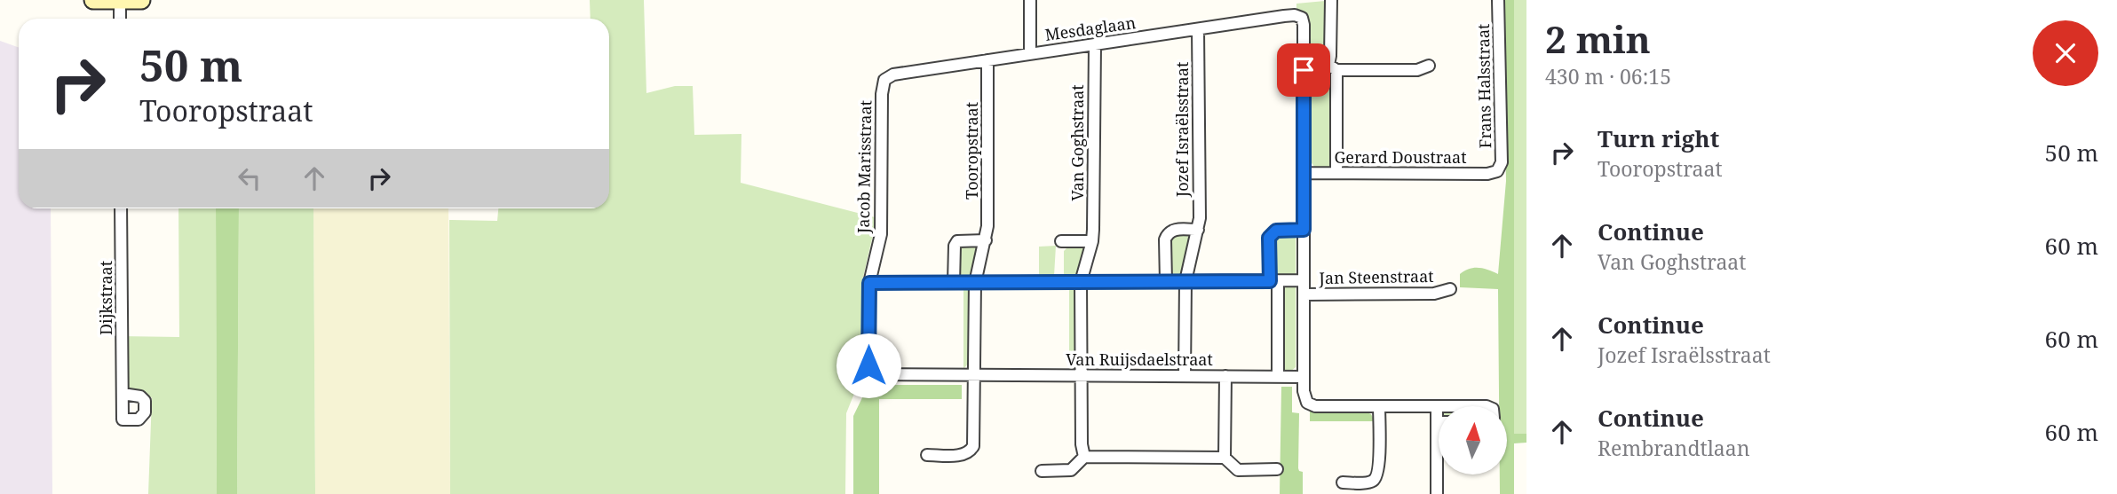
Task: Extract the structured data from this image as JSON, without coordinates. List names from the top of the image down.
{
  "streets": {
    "street": [
      "Mesdaglaan",
      "Frans Halsstraat",
      "Jozef Israëlsstraat",
      "Van Goghstraat",
      "Tooropstraat",
      "Gerard Doustraat",
      "Jacob Marisstraat",
      "Jan Steenstraat",
      "Dijkstraat",
      "Van Ruijsdaelstraat"
    ]
  },
  "crossings": [
    ["Mesdaglaan", "Jozef Israëlsstraat"],
    ["Mesdaglaan", "Van Goghstraat"],
    ["Mesdaglaan", "Tooropstraat"],
    ["Mesdaglaan", "Jacob Marisstraat"],
    ["Frans Halsstraat", "Gerard Doustraat"],
    ["Jozef Israëlsstraat", "Van Ruijsdaelstraat"],
    ["Van Goghstraat", "Van Ruijsdaelstraat"],
    ["Tooropstraat", "Van Ruijsdaelstraat"],
    ["Jacob Marisstraat", "Van Ruijsdaelstraat"]
  ],
  "north": "top",
  "page": {
    "heading": ["2 min", "430 m · 06:15"],
    "turn": ["50 m", "Tooropstraat"],
    "list": [
      {
        "name": "Turn right",
        "note": "Tooropstraat",
        "value": "50 m"
      },
      {
        "name": "Continue",
        "note": "Van Goghstraat",
        "value": "60 m"
      },
      {
        "name": "Continue",
        "note": "Jozef Israëlsstraat",
        "value": "60 m"
      },
      {
        "name": "Continue",
        "note": "Rembrandtlaan",
        "value": "60 m"
      }
    ]
  }
}
